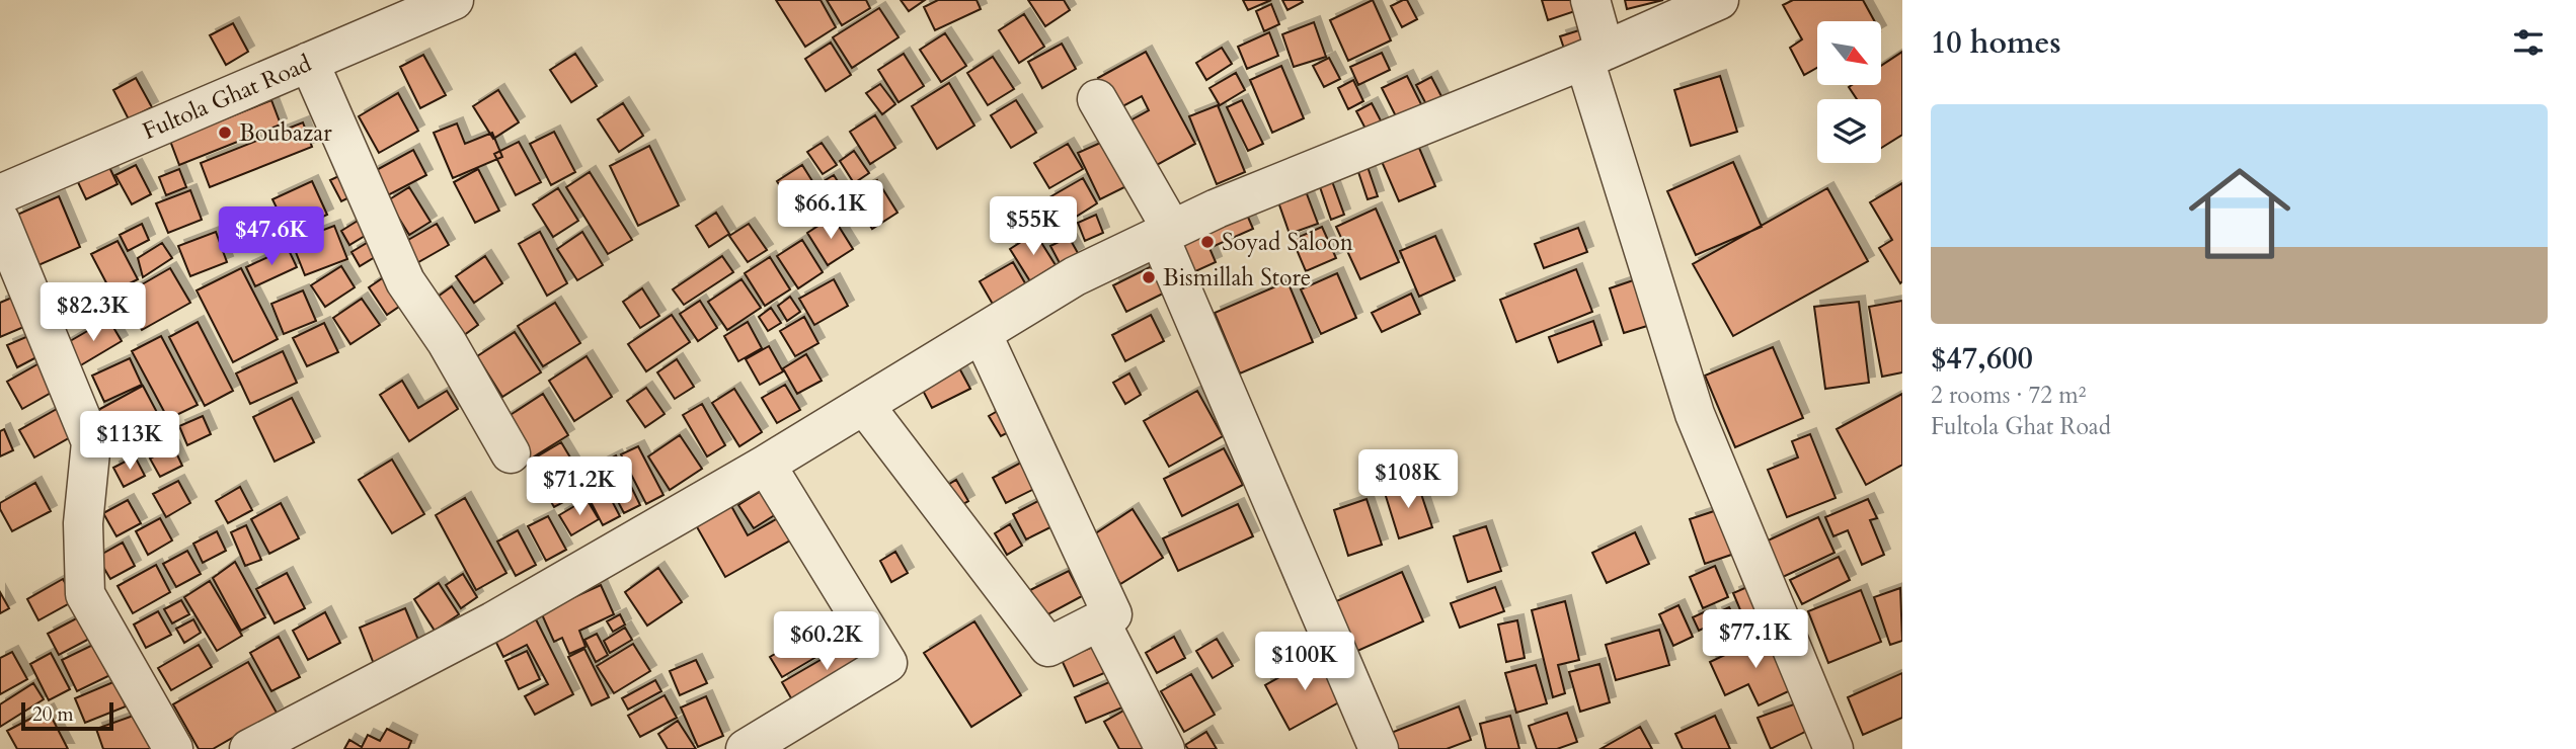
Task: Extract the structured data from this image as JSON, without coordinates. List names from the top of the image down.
{
  "streets": {
    "street": ["Fultola Ghat Road"]
  },
  "places": ["Boubazar", "Soyad Saloon", "Bismillah Store"],
  "scale_bar": "20 m",
  "north": "bottom right",
  "page": {
    "heading": "10 homes",
    "list": [
      {
        "name": "$47,600",
        "note": "2 rooms · 72 m² · Fultola Ghat Road"
      }
    ],
    "price": [
      "$66.1K",
      "$55K",
      "$47.6K",
      "$82.3K",
      "$113K",
      "$108K",
      "$71.2K",
      "$77.1K",
      "$60.2K",
      "$100K"
    ],
    "scale": "20 m"
  }
}
